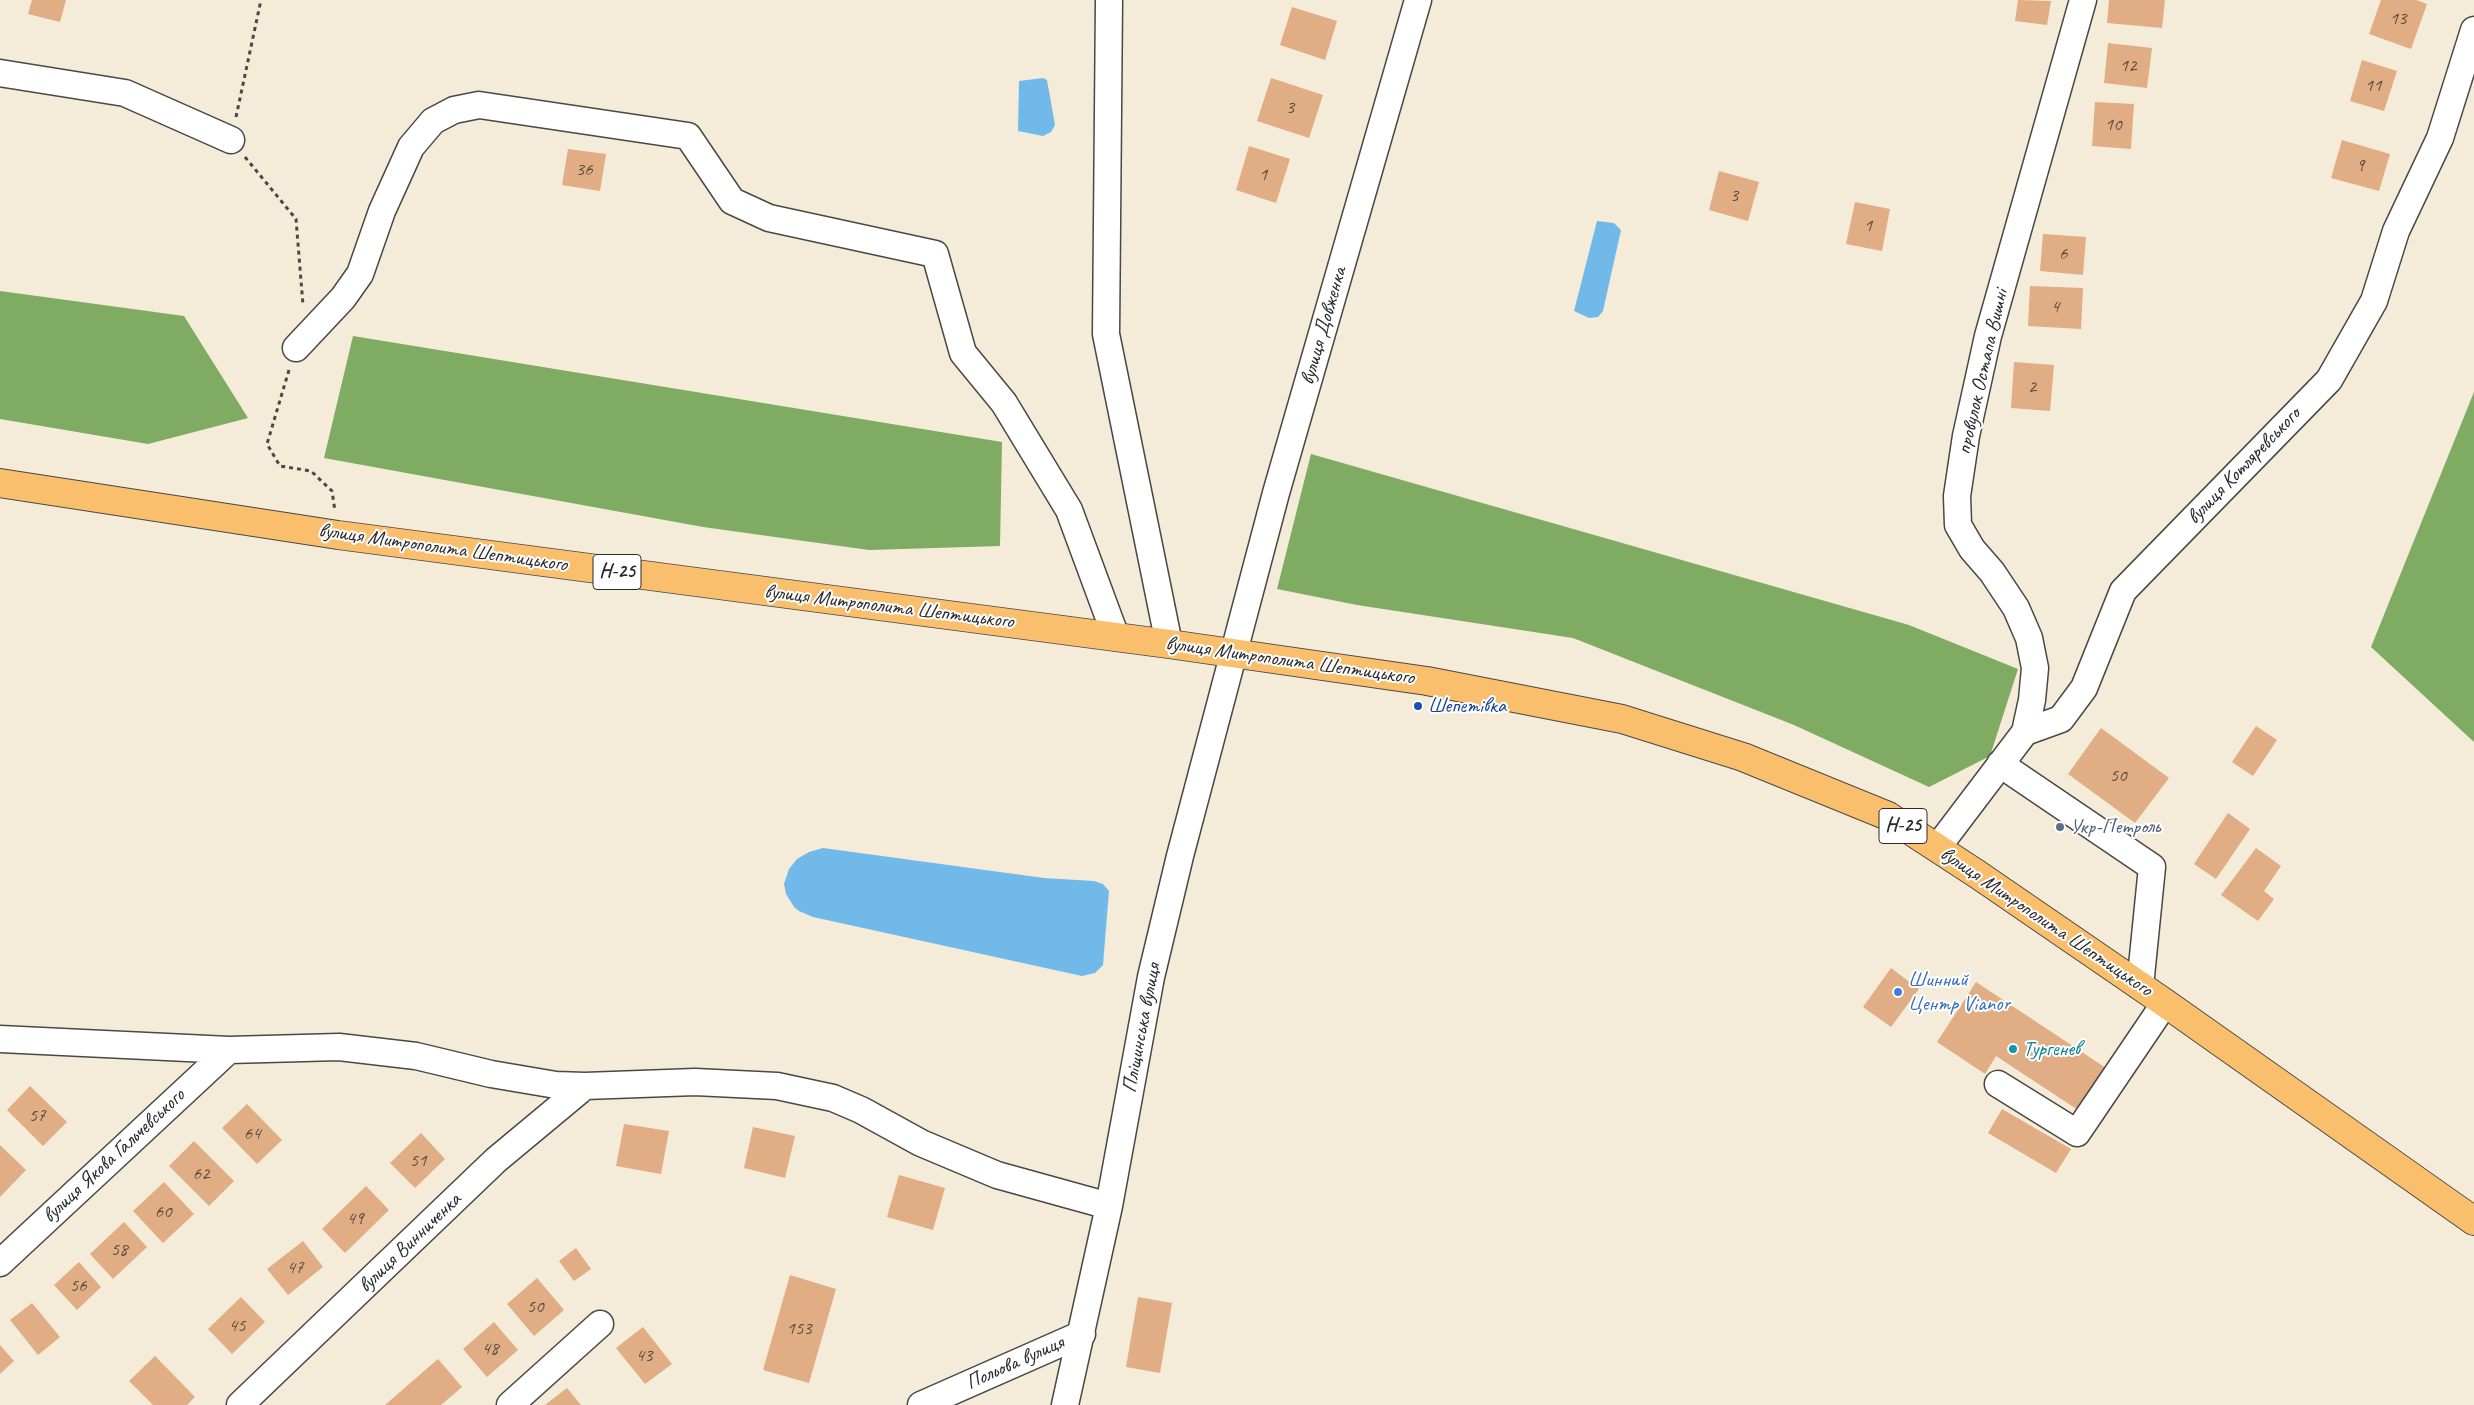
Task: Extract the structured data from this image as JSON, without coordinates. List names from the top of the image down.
{
  "streets": {
    "main road": ["вулиця Митрополита Шептицького", "Н-25"],
    "street": [
      "вулиця Довженка",
      "провулок Остапа Вишні",
      "вулиця Котляревського",
      "Пліщинська вулиця",
      "вулиця Якова Гальчевського",
      "вулиця Винниченка",
      "Польова вулиця"
    ]
  },
  "crossings": [
    ["вулиця Довженка", "вулиця Митрополита Шептицького"],
    ["вулиця Довженка", "Пліщинська вулиця"],
    ["провулок Остапа Вишні", "вулиця Котляревського"],
    ["вулиця Митрополита Шептицького", "Пліщинська вулиця"],
    ["Пліщинська вулиця", "Польова вулиця"]
  ],
  "places": [
    "Шепетівка",
    "Укр-Петроль",
    "Шинний Центр Vianor",
    "Тургенев"
  ],
  "house_numbers": [
    "13",
    "12",
    "11",
    "3",
    "10",
    "9",
    "36",
    "1",
    "3",
    "1",
    "6",
    "4",
    "2",
    "50",
    "57",
    "64",
    "51",
    "62",
    "60",
    "49",
    "58",
    "47",
    "56",
    "50",
    "45",
    "153",
    "48",
    "43"
  ]
}
